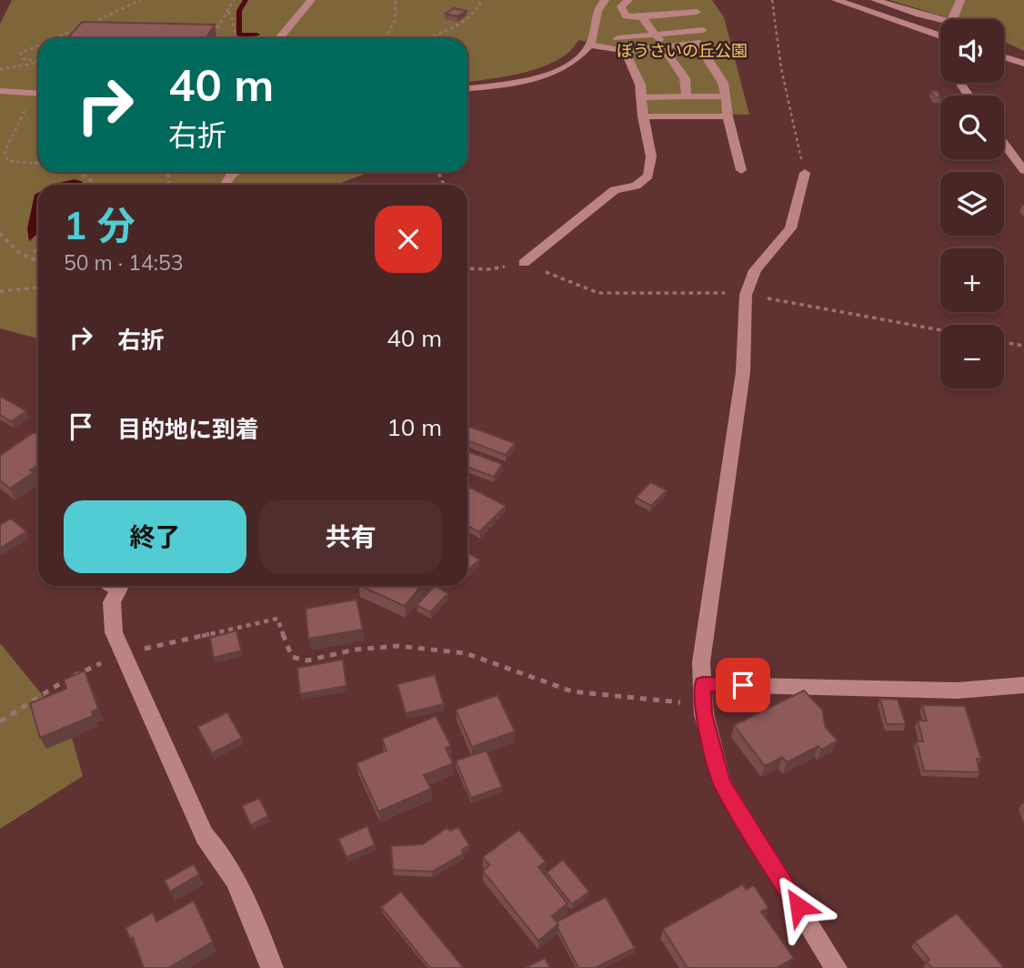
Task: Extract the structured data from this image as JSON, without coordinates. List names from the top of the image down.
{
  "parks": ["ぼうさいの丘公園"],
  "page": {
    "map_buttons": ["+", "−"],
    "turn": ["40 m", "右折"],
    "heading": ["1 分", "50 m · 14:53"],
    "list": [
      {
        "name": "右折",
        "value": "40 m"
      },
      {
        "name": "目的地に到着",
        "value": "10 m"
      }
    ],
    "buttons": ["終了", "共有"]
  }
}
